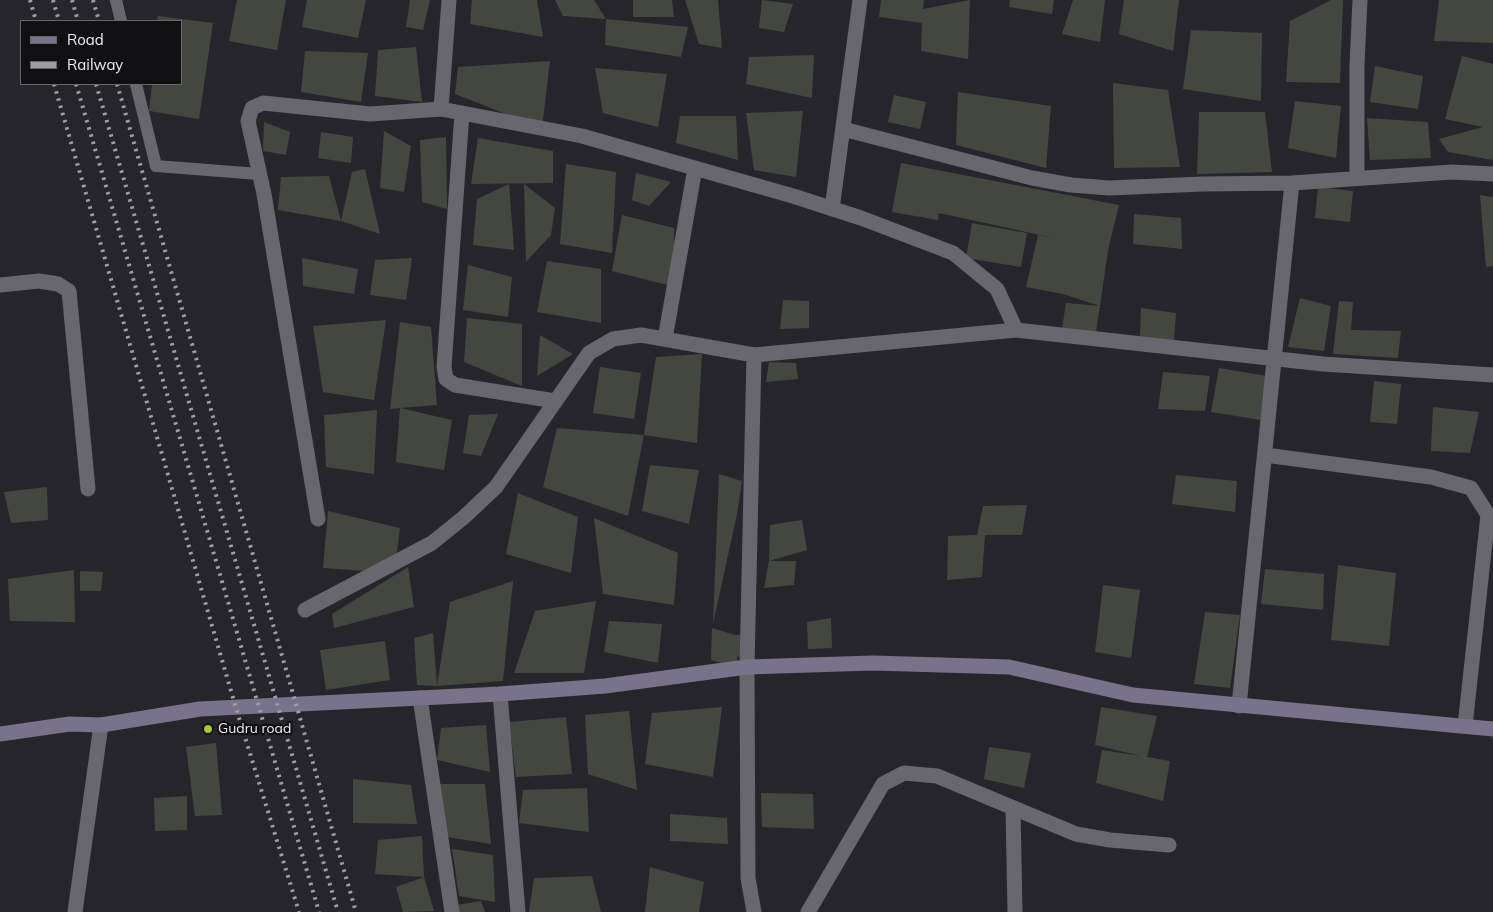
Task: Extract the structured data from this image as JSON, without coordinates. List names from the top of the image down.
{
  "places": ["Gudru road"],
  "legend": ["Road", "Railway"]
}
